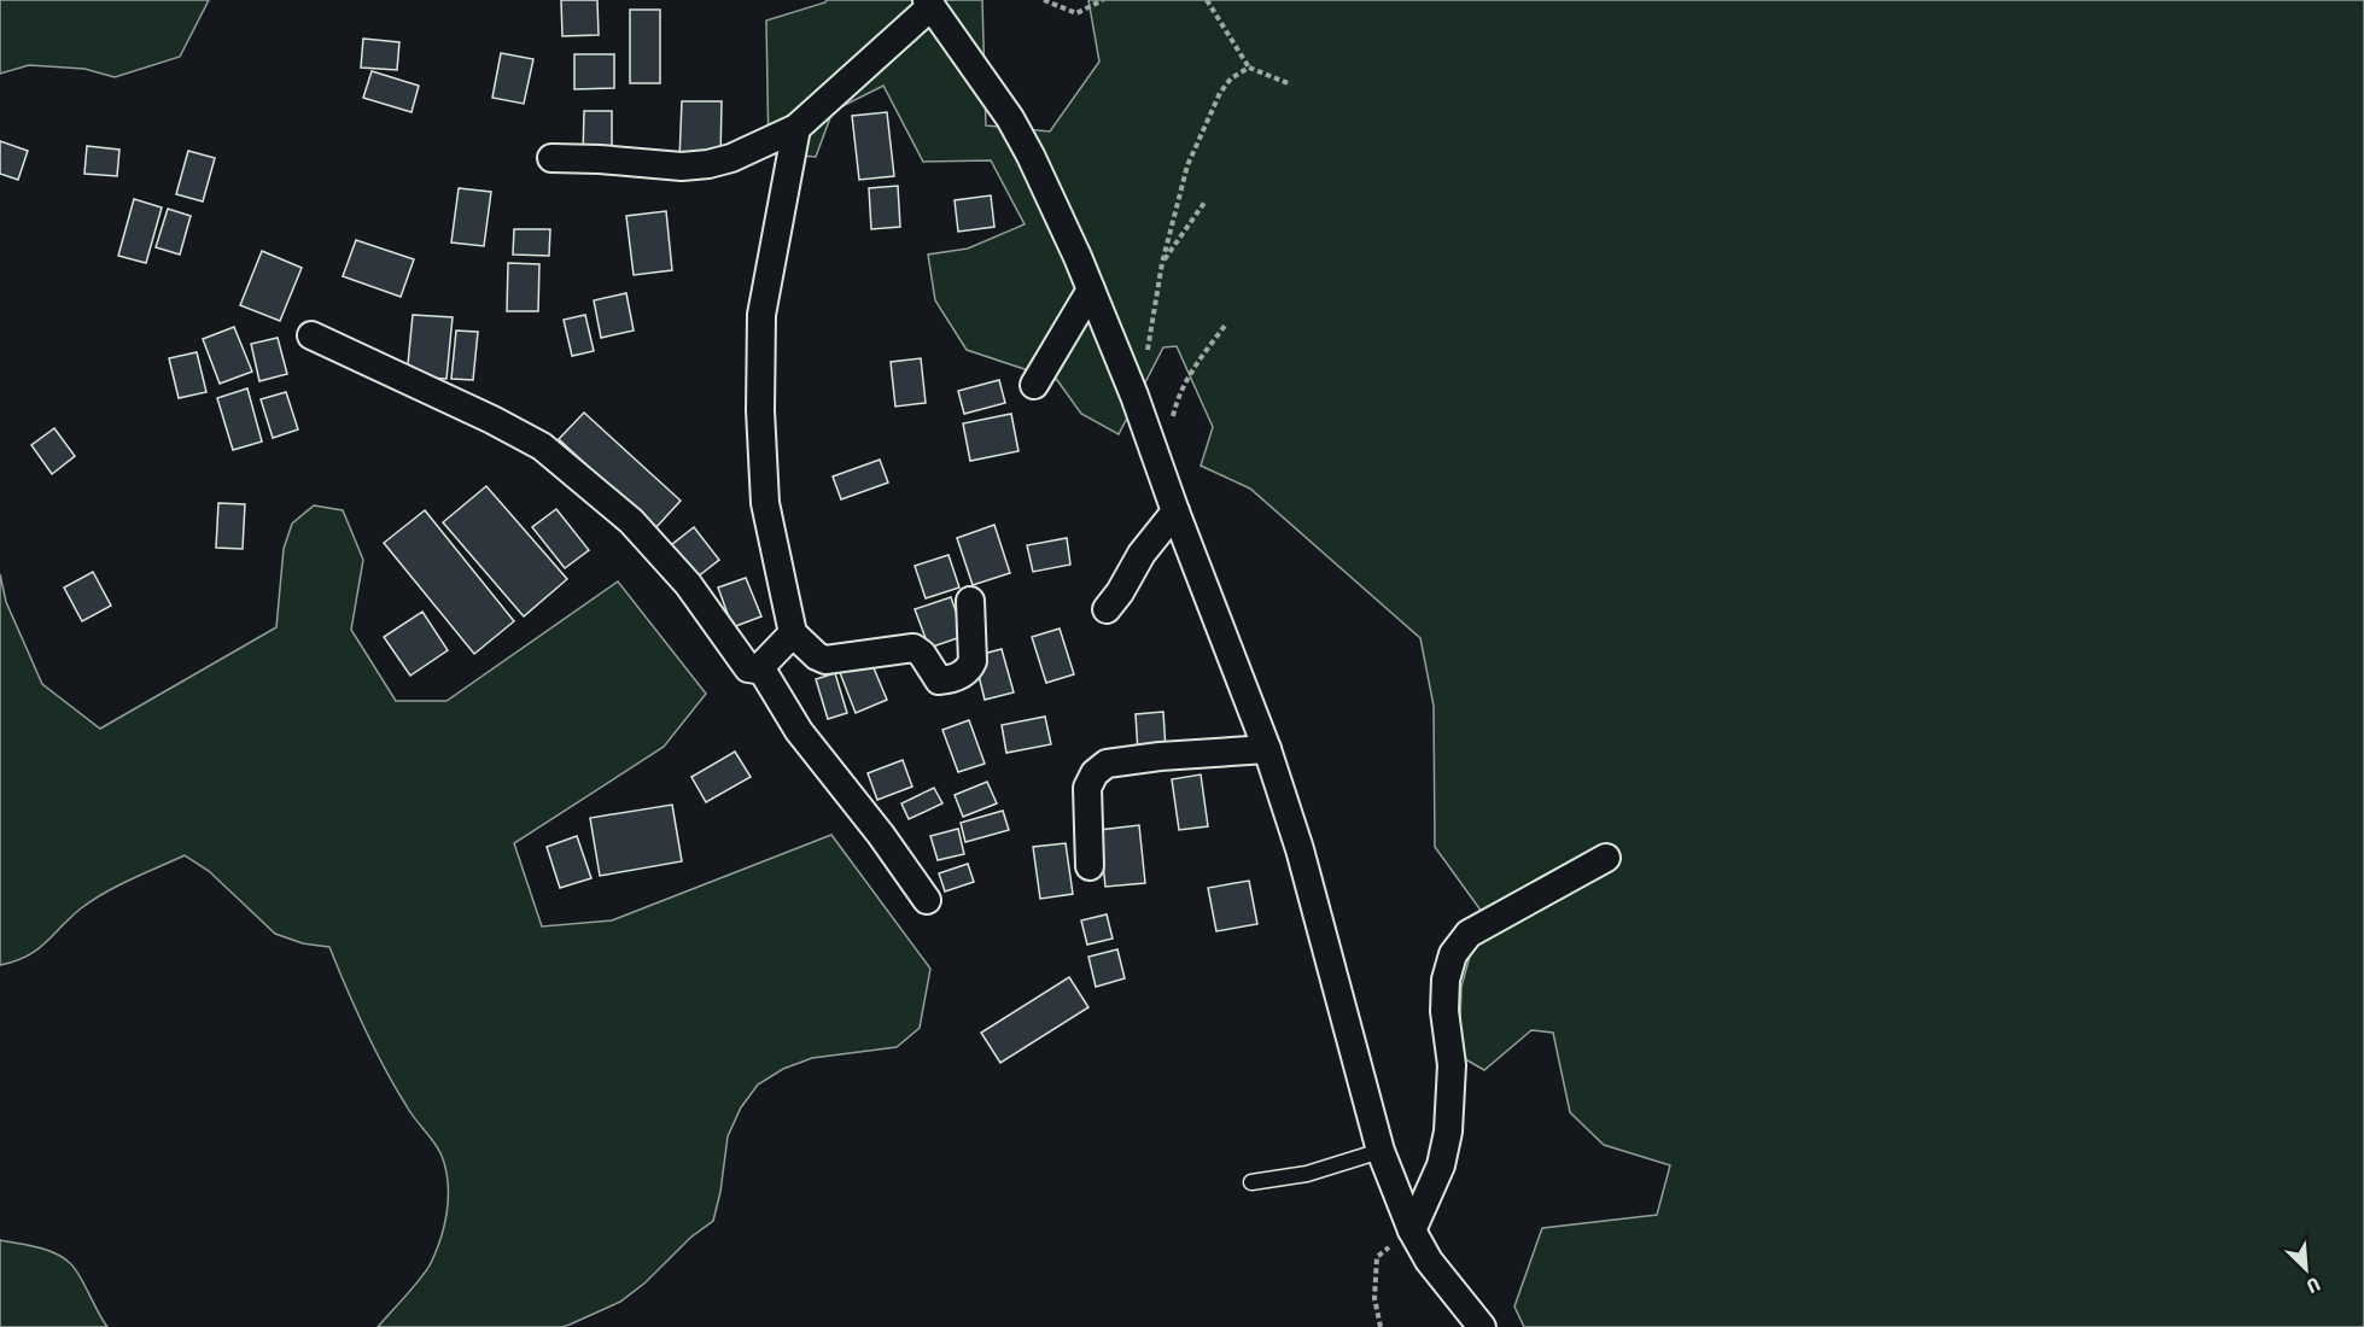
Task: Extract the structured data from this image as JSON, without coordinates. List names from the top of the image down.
{
  "north": "bottom right"
}
